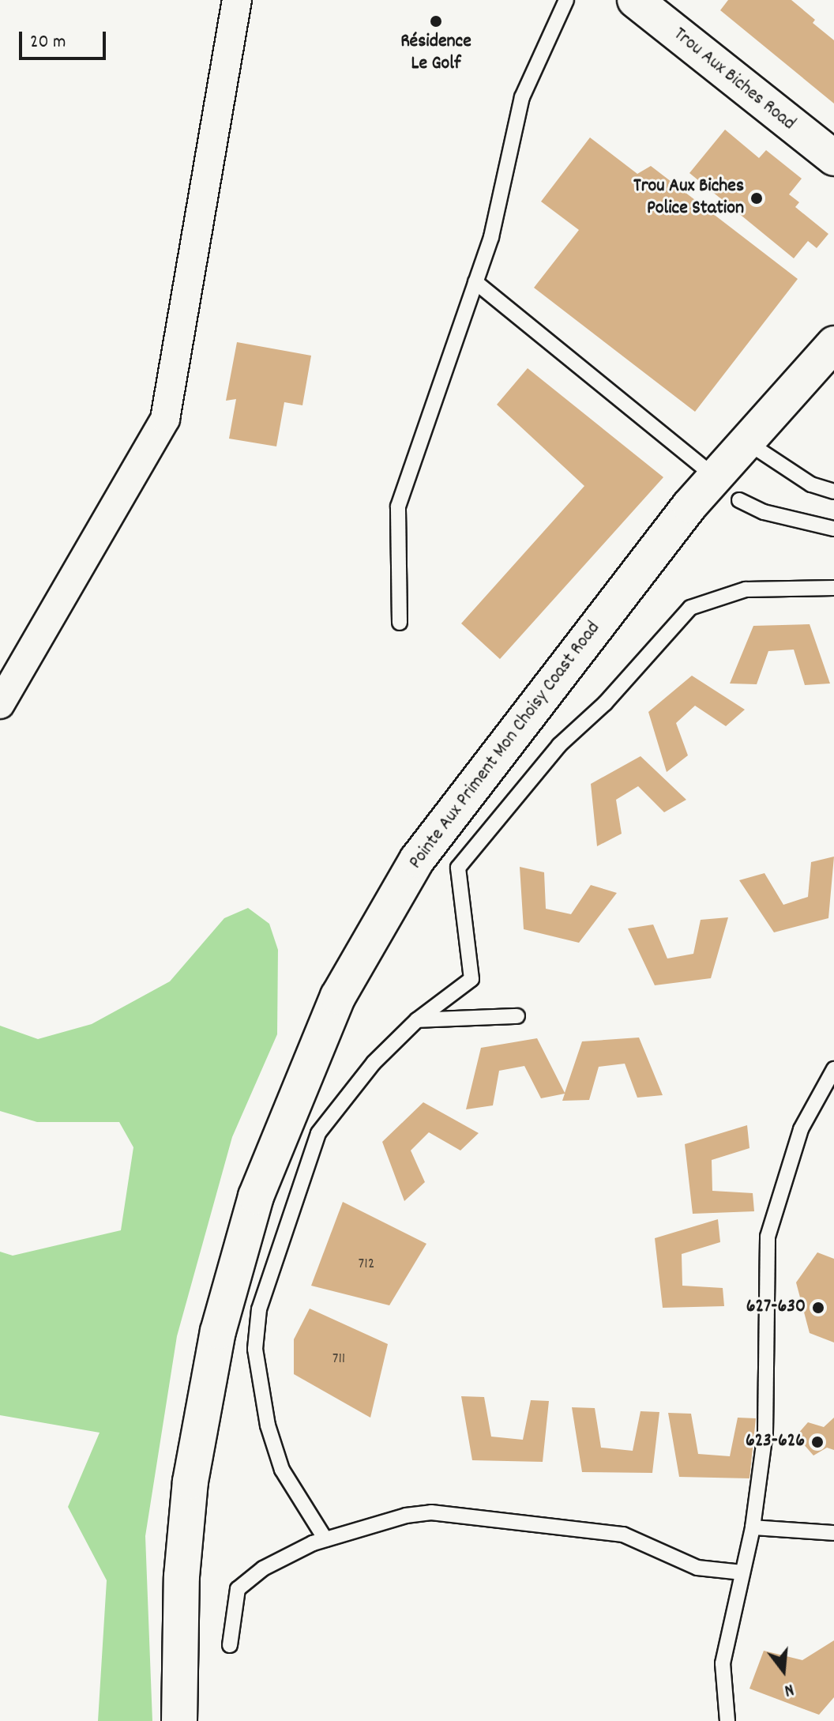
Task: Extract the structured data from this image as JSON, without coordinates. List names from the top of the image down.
{
  "streets": {
    "main road": ["Trou Aux Biches Road", "Pointe Aux Priment Mon Choisy Coast Road"]
  },
  "places": [
    "Résidence Le Golf",
    "Trou Aux Biches Police Station",
    "627-630",
    "623-626"
  ],
  "house_numbers": ["712", "711"],
  "scale_bar": "20 m",
  "north": "bottom"
}
